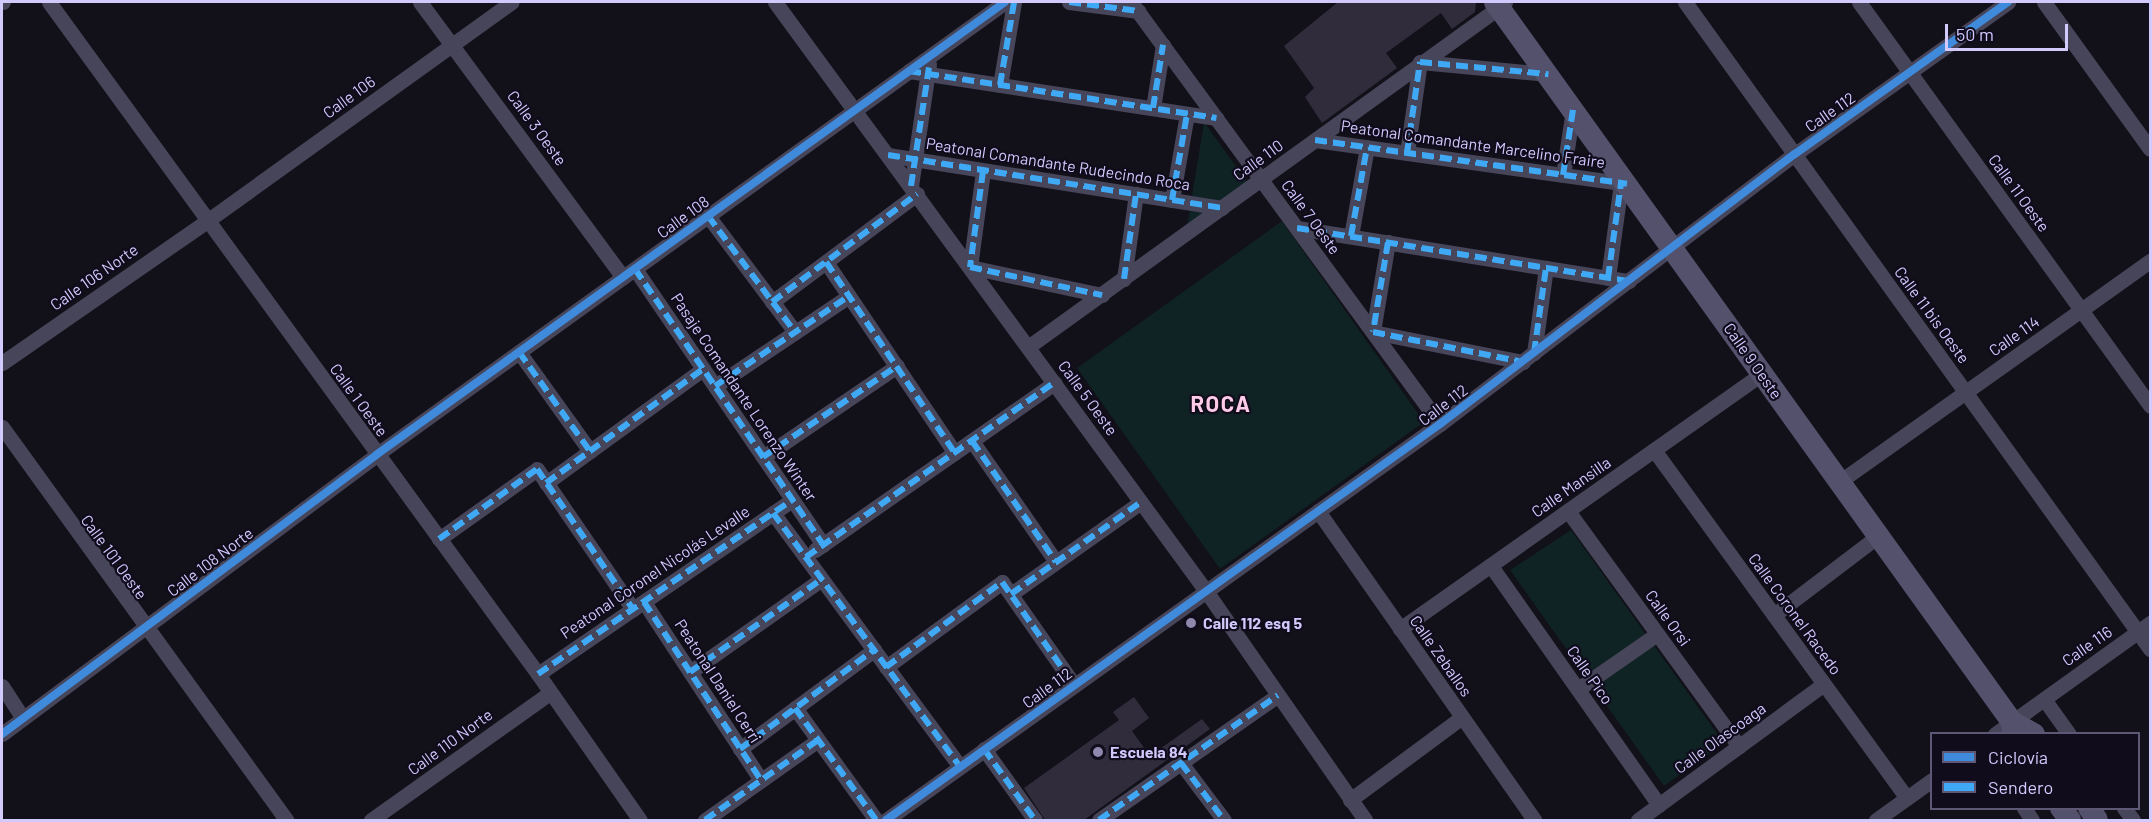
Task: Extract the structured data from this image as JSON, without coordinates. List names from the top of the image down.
{
  "streets": {
    "main road": ["Calle 9 Oeste"],
    "street": [
      "Calle 106",
      "Calle 112",
      "Calle 3 Oeste",
      "Peatonal Comandante Marcelino Fraire",
      "Calle 110",
      "Peatonal Comandante Rudecindo Roca",
      "Calle 11 Oeste",
      "Calle 108",
      "Calle 7 Oeste",
      "Calle 106 Norte",
      "Calle 11 bis Oeste",
      "Calle 114",
      "Pasaje Comandante Lorenzo Winter",
      "Calle 5 Oeste",
      "Calle 1 Oeste",
      "Calle Mansilla",
      "Calle 101 Oeste",
      "Calle 108 Norte",
      "Peatonal Coronel Nicolás Levalle",
      "Calle Coronel Racedo",
      "Calle Orsi",
      "Calle 116",
      "Calle Zeballos",
      "Calle Pico",
      "Peatonal Daniel Cerri",
      "Calle Olascoaga",
      "Calle 110 Norte"
    ]
  },
  "crossings": [
    ["Calle 106", "Calle 3 Oeste"],
    ["Calle 106", "Calle 106 Norte"],
    ["Calle 106", "Calle 1 Oeste"],
    ["Calle 112", "Calle 11 Oeste"],
    ["Calle 112", "Calle 7 Oeste"],
    ["Calle 112", "Calle 11 bis Oeste"],
    ["Calle 112", "Calle 9 Oeste"],
    ["Calle 112", "Calle 5 Oeste"],
    ["Calle 112", "Calle Zeballos"],
    ["Calle 3 Oeste", "Calle 108"],
    ["Calle 3 Oeste", "Pasaje Comandante Lorenzo Winter"],
    ["Peatonal Comandante Marcelino Fraire", "Calle 110"],
    ["Peatonal Comandante Marcelino Fraire", "Calle 9 Oeste"],
    ["Calle 110", "Peatonal Comandante Rudecindo Roca"],
    ["Calle 110", "Calle 7 Oeste"],
    ["Calle 110", "Calle 9 Oeste"],
    ["Calle 110", "Calle 5 Oeste"],
    ["Peatonal Comandante Rudecindo Roca", "Calle 5 Oeste"],
    ["Calle 11 Oeste", "Calle 114"],
    ["Calle 108", "Pasaje Comandante Lorenzo Winter"],
    ["Calle 108", "Calle 5 Oeste"],
    ["Calle 108", "Calle 1 Oeste"],
    ["Calle 108", "Calle 108 Norte"],
    ["Calle 106 Norte", "Calle 1 Oeste"],
    ["Calle 11 bis Oeste", "Calle 114"],
    ["Calle 11 bis Oeste", "Calle 116"],
    ["Calle 114", "Calle 9 Oeste"],
    ["Calle 9 Oeste", "Calle Mansilla"],
    ["Calle 9 Oeste", "Calle 116"],
    ["Pasaje Comandante Lorenzo Winter", "Peatonal Coronel Nicolás Levalle"],
    ["Calle 1 Oeste", "Calle 108 Norte"],
    ["Calle 1 Oeste", "Peatonal Coronel Nicolás Levalle"],
    ["Calle 1 Oeste", "Peatonal Daniel Cerri"],
    ["Calle 1 Oeste", "Calle 110 Norte"],
    ["Calle Mansilla", "Calle Coronel Racedo"],
    ["Calle Mansilla", "Calle Orsi"],
    ["Calle Mansilla", "Calle Zeballos"],
    ["Calle Mansilla", "Calle Pico"],
    ["Calle 101 Oeste", "Calle 108 Norte"],
    ["Peatonal Coronel Nicolás Levalle", "Peatonal Daniel Cerri"],
    ["Calle Coronel Racedo", "Calle Olascoaga"],
    ["Calle Orsi", "Calle Olascoaga"],
    ["Calle Pico", "Calle Olascoaga"]
  ],
  "districts": ["ROCA"],
  "places": ["Calle 112 esq 5", "Escuela 84"],
  "legend": ["Ciclovía", "Sendero"],
  "scale_bar": "50 m"
}
